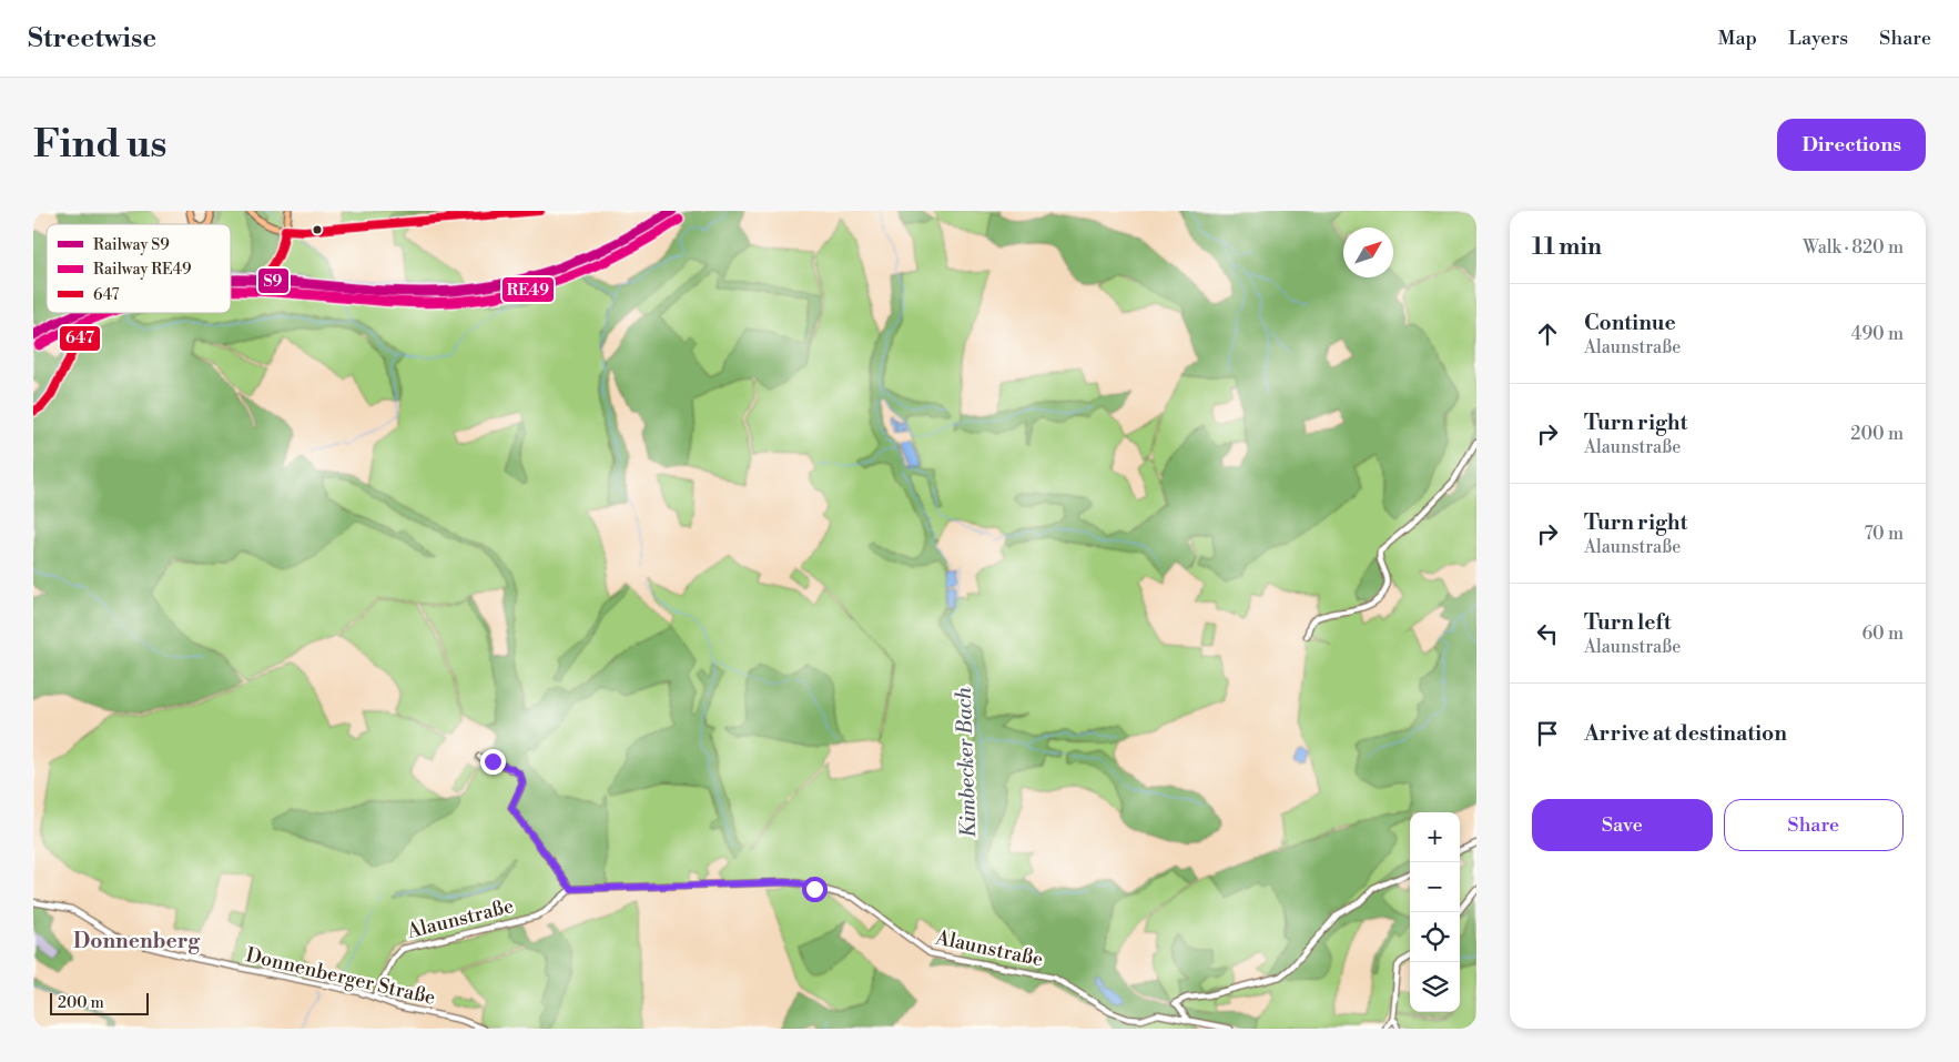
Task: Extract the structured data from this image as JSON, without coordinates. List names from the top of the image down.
{
  "streets": {
    "street": ["Alaunstraße", "Donnenberger Straße"]
  },
  "crossings": [
    ["Alaunstraße", "Donnenberger Straße"]
  ],
  "districts": ["Donnenberg"],
  "water": ["Kimbecker Bach"],
  "lines": ["rail line S9", "transit line 647", "rail line RE49"],
  "legend": ["Railway S9", "Railway RE49", "647"],
  "scale_bar": "200 m",
  "north": "top right",
  "page": {
    "header": "Streetwise",
    "nav": ["Map", "Layers", "Share"],
    "buttons": [
      "Directions",
      ["Save", "Share"]
    ],
    "title": "Find us",
    "heading": ["11 min", "Walk · 820 m"],
    "list": [
      ["Continue", "Alaunstraße", "490 m"],
      ["Turn right", "Alaunstraße", "200 m"],
      ["Turn right", "Alaunstraße", "70 m"],
      ["Turn left", "Alaunstraße", "60 m"],
      "Arrive at destination"
    ],
    "map_buttons": ["+", "−"],
    "scale": "200 m"
  }
}
